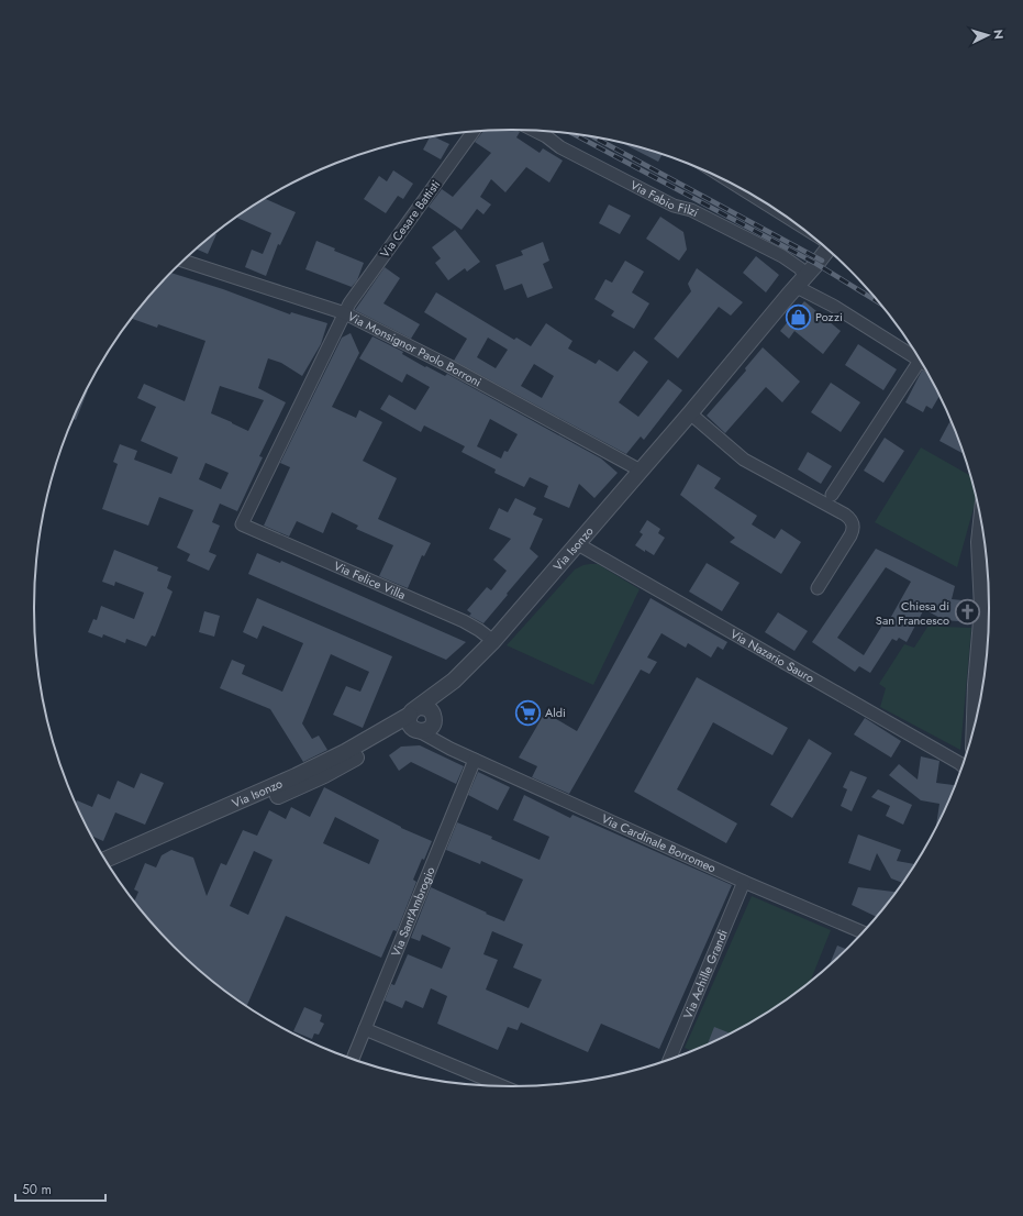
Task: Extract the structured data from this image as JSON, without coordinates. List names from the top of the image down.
{
  "streets": {
    "street": [
      "Via Fabio Filzi",
      "Via Cesare Battisti",
      "Via Monsignor Paolo Borroni",
      "Via Isonzo",
      "Via Felice Villa",
      "Via Nazario Sauro",
      "Via Cardinale Borromeo",
      "Via Sant'Ambrogio",
      "Via Achille Grandi"
    ]
  },
  "crossings": [
    ["Via Fabio Filzi", "Via Isonzo"],
    ["Via Cesare Battisti", "Via Monsignor Paolo Borroni"],
    ["Via Cesare Battisti", "Via Felice Villa"],
    ["Via Monsignor Paolo Borroni", "Via Isonzo"],
    ["Via Isonzo", "Via Felice Villa"],
    ["Via Isonzo", "Via Nazario Sauro"],
    ["Via Isonzo", "Via Cardinale Borromeo"],
    ["Via Cardinale Borromeo", "Via Sant'Ambrogio"],
    ["Via Cardinale Borromeo", "Via Achille Grandi"]
  ],
  "places": {
    "shop": ["Pozzi"],
    "church": ["Chiesa di San Francesco"],
    "supermarket": ["Aldi"]
  },
  "scale_bar": "50 m",
  "north": "right"
}
